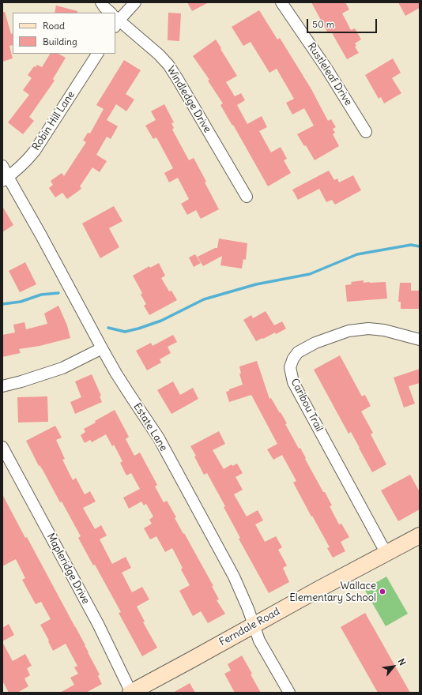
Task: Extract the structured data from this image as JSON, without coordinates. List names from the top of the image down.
{
  "streets": {
    "street": [
      "Rustleleaf Drive",
      "Windledge Drive",
      "Robin Hill Lane",
      "Caribou Trail",
      "Estate Lane",
      "Mapleridge Drive",
      "Ferndale Road"
    ]
  },
  "crossings": [
    ["Robin Hill Lane", "Estate Lane"],
    ["Caribou Trail", "Ferndale Road"],
    ["Estate Lane", "Ferndale Road"],
    ["Mapleridge Drive", "Ferndale Road"]
  ],
  "places": ["Wallace Elementary School"],
  "legend": ["Road", "Building"],
  "scale_bar": "50 m",
  "north": "top right"
}
